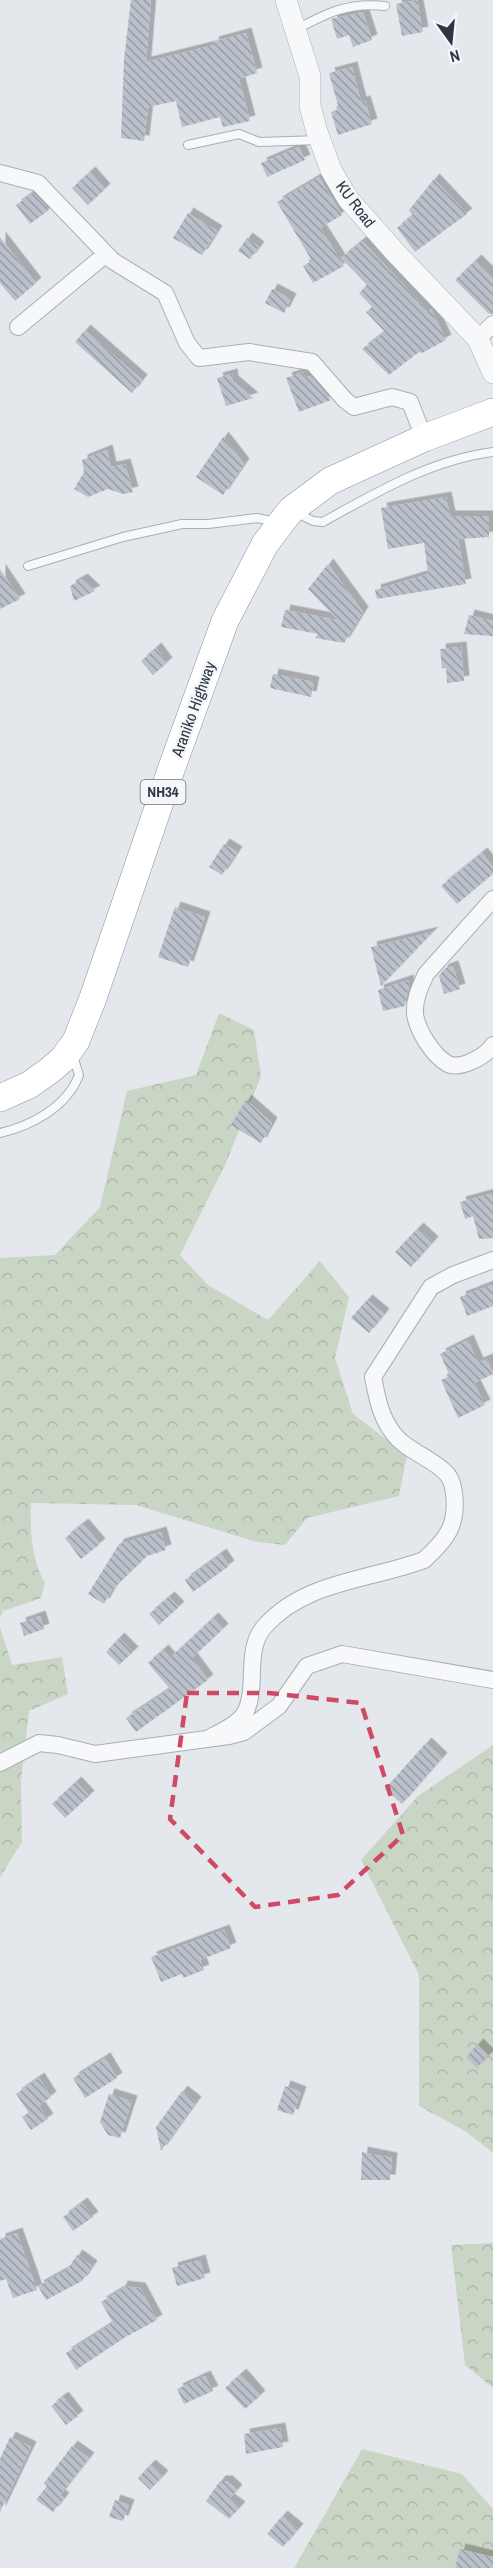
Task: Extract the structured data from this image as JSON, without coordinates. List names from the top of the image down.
{
  "streets": {
    "highway": ["Araniko Highway", "NH34"],
    "street": ["KU Road"]
  },
  "north": "bottom"
}
